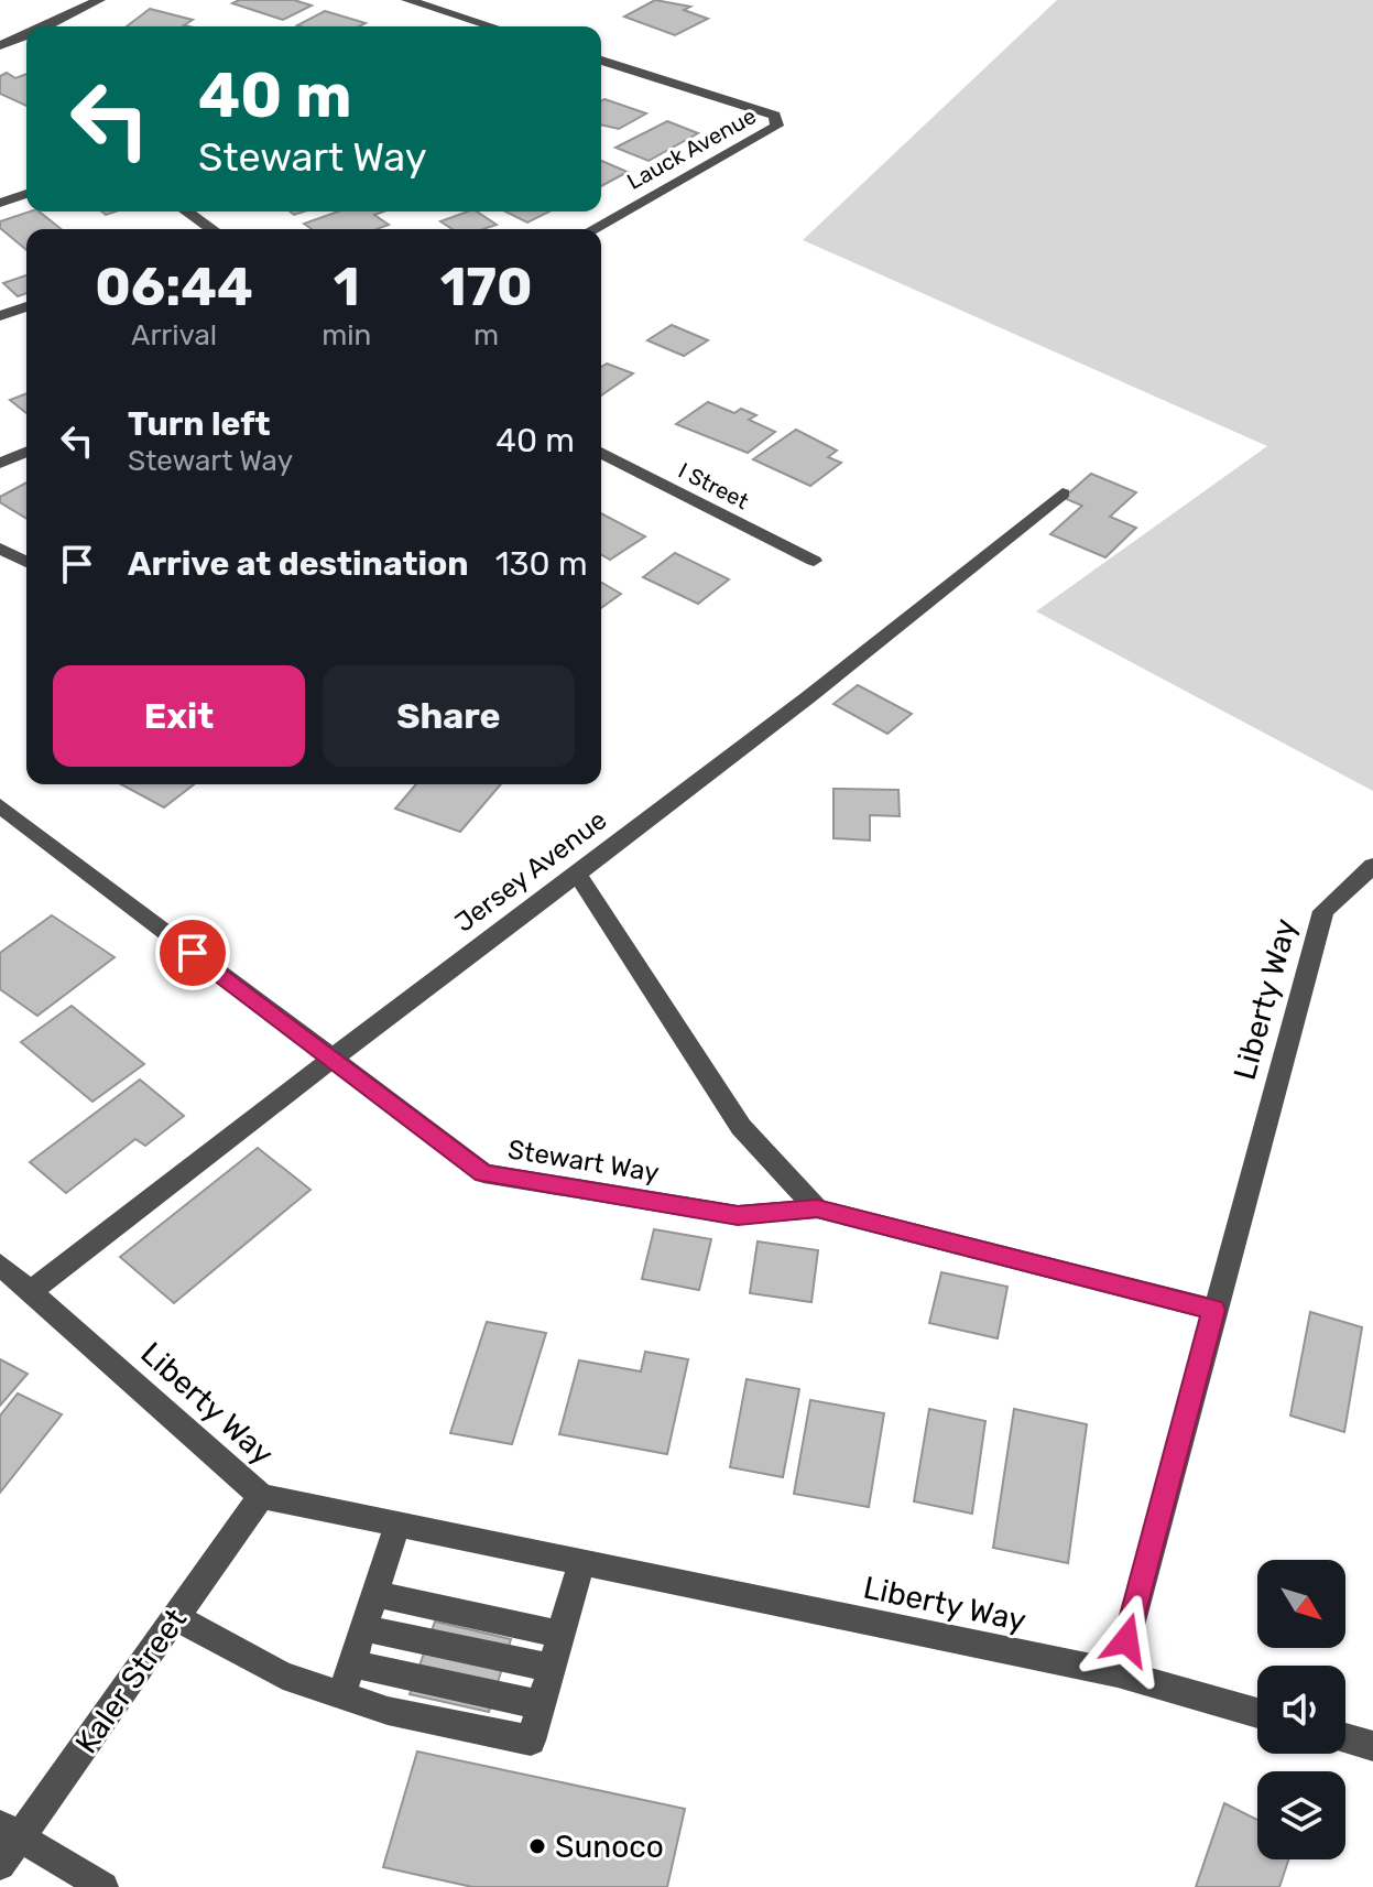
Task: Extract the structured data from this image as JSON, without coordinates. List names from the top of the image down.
{
  "streets": {
    "street": [
      "Lauck Avenue",
      "I Street",
      "Jersey Avenue",
      "Liberty Way",
      "Stewart Way",
      "Kaler Street"
    ]
  },
  "crossings": [
    ["Jersey Avenue", "Liberty Way"],
    ["Jersey Avenue", "Stewart Way"],
    ["Liberty Way", "Stewart Way"],
    ["Liberty Way", "Kaler Street"]
  ],
  "places": ["Sunoco"],
  "north": "bottom right",
  "page": {
    "turn": ["40 m", "Stewart Way"],
    "eta": [
      "06:44",
      "Arrival",
      "1",
      "min",
      "170",
      "m"
    ],
    "list": [
      {
        "name": "Turn left",
        "note": "Stewart Way",
        "value": "40 m"
      },
      {
        "name": "Arrive at destination",
        "value": "130 m"
      }
    ],
    "buttons": ["Exit", "Share"]
  }
}
